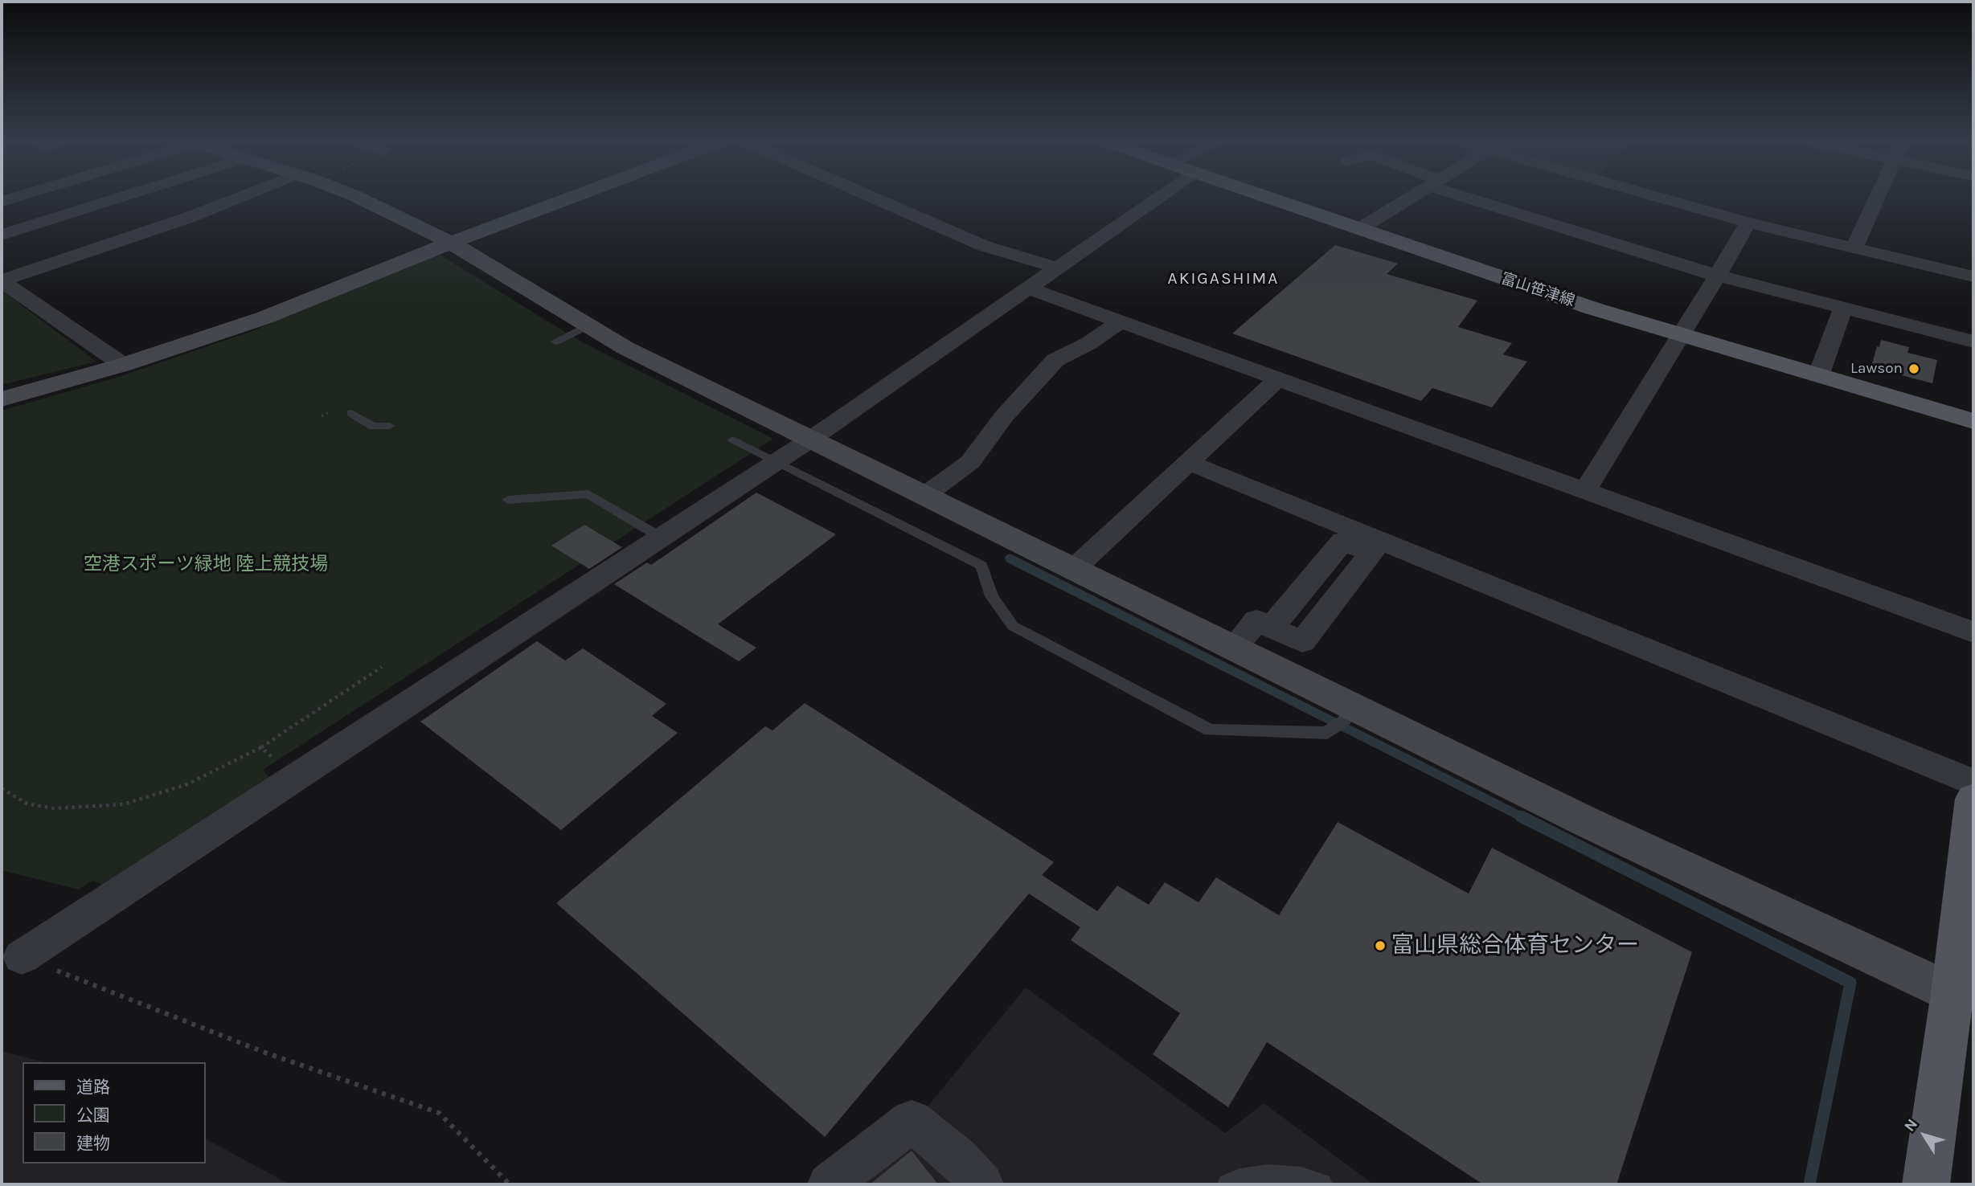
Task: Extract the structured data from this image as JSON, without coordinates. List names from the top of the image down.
{
  "streets": {
    "main road": ["富山笹津線"]
  },
  "districts": ["AKIGASHIMA"],
  "parks": ["空港スポーツ緑地 陸上競技場"],
  "places": ["Lawson", "富山県総合体育センター"],
  "legend": ["道路", "公園", "建物"],
  "north": "top left"
}
